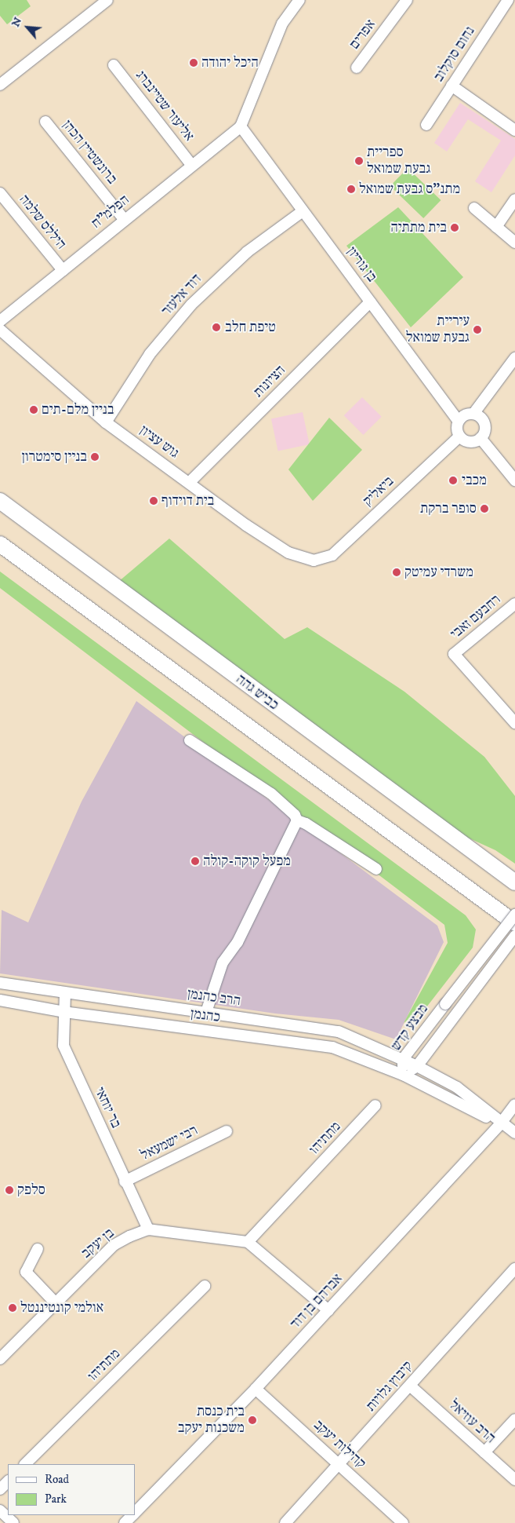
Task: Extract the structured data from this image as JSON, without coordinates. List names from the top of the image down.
{
  "streets": {
    "highway": ["כביש גהה"],
    "street": [
      "אפרים",
      "נחום סוקלוב",
      "אליעזר שטיינברג",
      "ברונשטיין הכהן",
      "הפלמ\"ח",
      "היללס שלמה",
      "בן גוריון",
      "דוד אלעזר",
      "הציונות",
      "גוש עציון",
      "ביאליק",
      "רחבעם זאבי",
      "הרב כהנמן",
      "כהנמן",
      "מבצע קדש",
      "בר יוחאי",
      "מתתיהו",
      "רבי ישמעאל",
      "בן יעקב",
      "אברהם בן דוד",
      "קיבוץ גלויות",
      "הרב עוזיאל",
      "קהילות יעקב"
    ]
  },
  "crossings": [
    ["אליעזר שטיינברג", "הפלמ\"ח"],
    ["ברונשטיין הכהן", "הפלמ\"ח"],
    ["הפלמ\"ח", "היללס שלמה"],
    ["הפלמ\"ח", "בן גוריון"],
    ["בן גוריון", "דוד אלעזר"],
    ["בן גוריון", "הציונות"],
    ["בן גוריון", "ביאליק"],
    ["דוד אלעזר", "גוש עציון"],
    ["הציונות", "גוש עציון"],
    ["גוש עציון", "ביאליק"],
    ["הרב כהנמן", "מבצע קדש"],
    ["הרב כהנמן", "בר יוחאי"],
    ["כהנמן", "מבצע קדש"],
    ["כהנמן", "בר יוחאי"],
    ["בר יוחאי", "רבי ישמעאל"],
    ["בר יוחאי", "בן יעקב"],
    ["אברהם בן דוד", "קהילות יעקב"],
    ["קיבוץ גלויות", "הרב עוזיאל"],
    ["קיבוץ גלויות", "קהילות יעקב"]
  ],
  "places": [
    "היכל יהודה",
    "ספריית גבעת שמואל",
    "מתנ\"ס גבעת שמואל",
    "בית מתתיה",
    "טיפת חלב",
    "עיריית גבעת שמואל",
    "בניין מלם-תים",
    "בניין סימטרון",
    "מכבי",
    "בית דוידוף",
    "סופר ברקת",
    "משרדי עמיטק",
    "מפעל קוקה-קולה",
    "סלפק",
    "אולמי קונטיננטל",
    "בית כנסת משכנות יעקב"
  ],
  "legend": ["Road", "Park"],
  "north": "top left"
}
